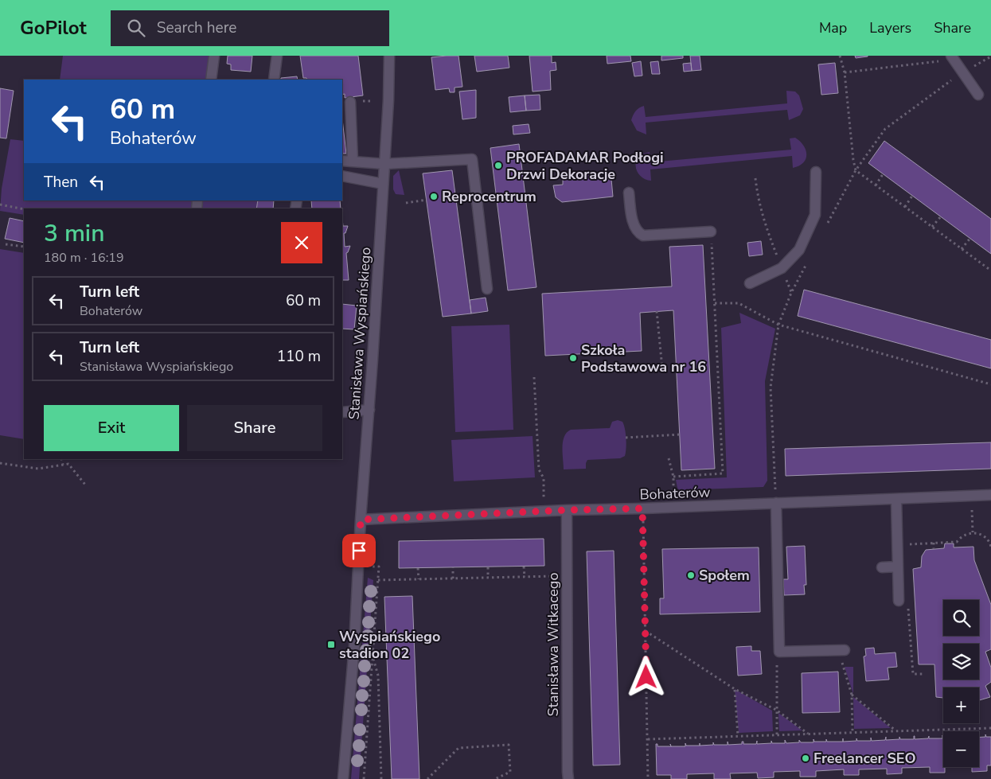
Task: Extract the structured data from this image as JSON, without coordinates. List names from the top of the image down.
{
  "streets": {
    "street": ["Stanisława Wyspiańskiego", "Bohaterów", "Stanisława Witkacego"]
  },
  "crossings": [
    ["Stanisława Wyspiańskiego", "Bohaterów"],
    ["Bohaterów", "Stanisława Witkacego"]
  ],
  "places": {
    "other": [
      "PROFADAMAR Podłogi Drzwi Dekoracje",
      "Reprocentrum",
      "Szkoła Podstawowa nr 16",
      "Społem",
      "Freelancer SEO"
    ],
    "transit": ["Wyspiańskiego stadion 02"]
  },
  "page": {
    "header": "GoPilot",
    "search": "Search here",
    "nav": ["Map", "Layers", "Share"],
    "turn": ["60 m", "Bohaterów"],
    "then": "Then",
    "heading": ["3 min", "180 m · 16:19"],
    "list": [
      {
        "name": "Turn left",
        "note": "Bohaterów",
        "value": "60 m"
      },
      {
        "name": "Turn left",
        "note": "Stanisława Wyspiańskiego",
        "value": "110 m"
      }
    ],
    "buttons": ["Exit", "Share"],
    "map_buttons": ["+", "−"]
  }
}
